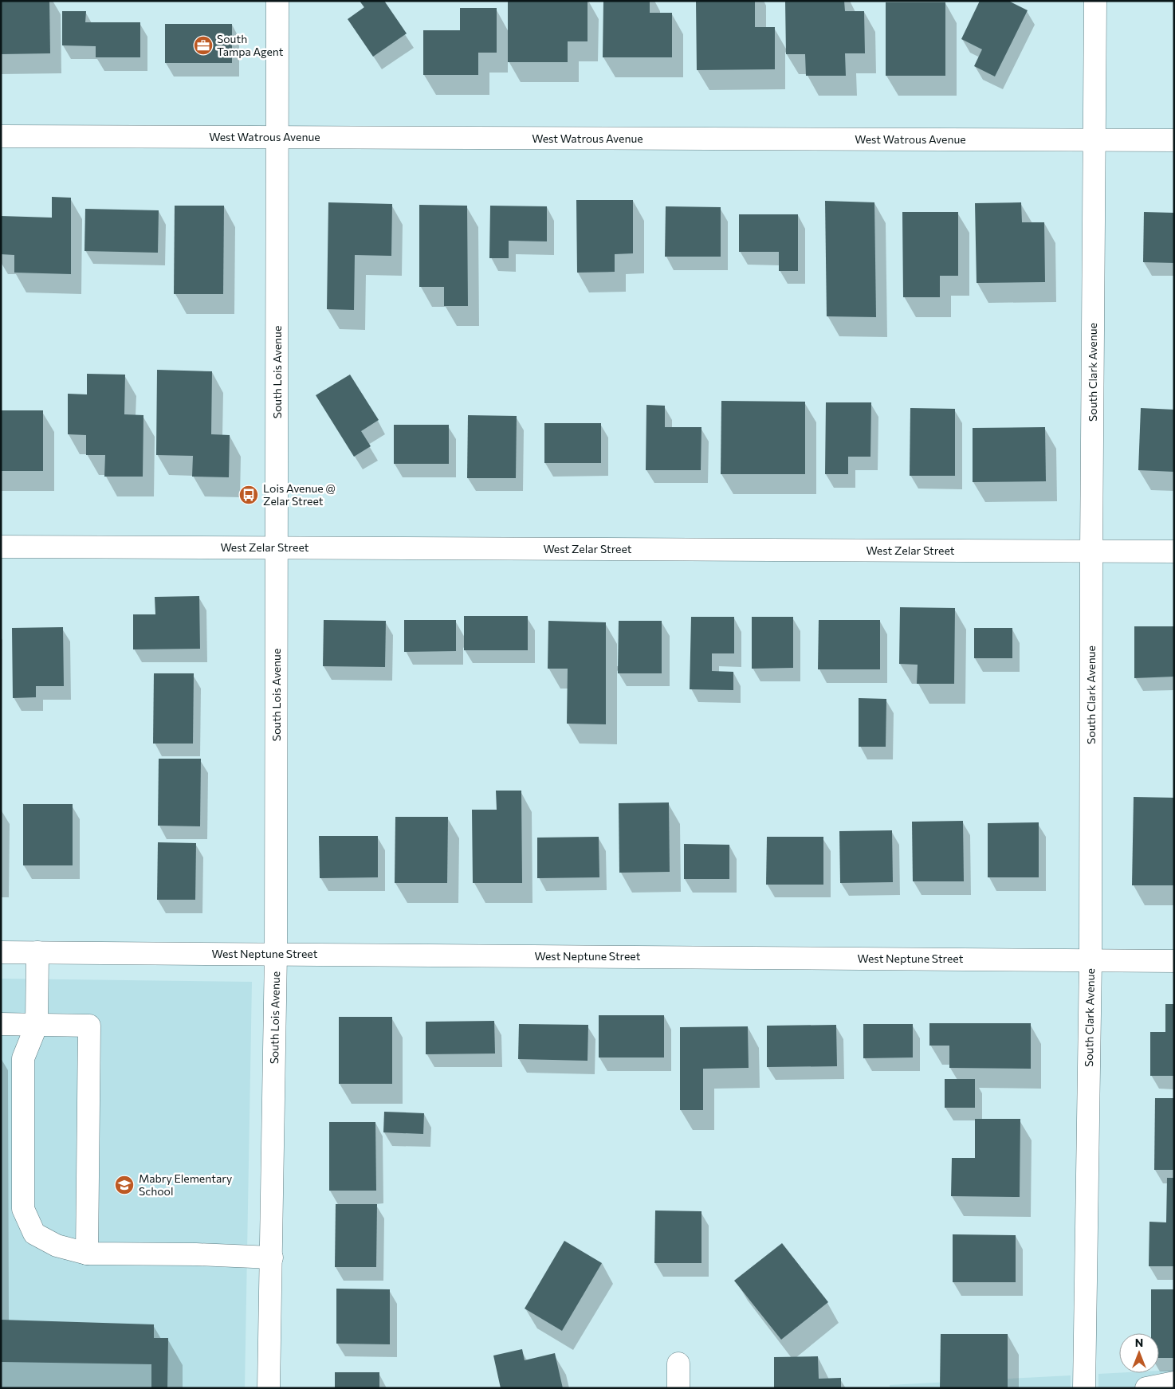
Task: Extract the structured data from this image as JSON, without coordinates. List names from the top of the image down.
{
  "streets": {
    "street": [
      "West Watrous Avenue",
      "South Lois Avenue",
      "South Clark Avenue",
      "West Zelar Street",
      "West Neptune Street"
    ]
  },
  "crossings": [
    ["West Watrous Avenue", "South Lois Avenue"],
    ["West Watrous Avenue", "South Clark Avenue"],
    ["South Lois Avenue", "West Zelar Street"],
    ["South Lois Avenue", "West Neptune Street"],
    ["South Clark Avenue", "West Zelar Street"],
    ["South Clark Avenue", "West Neptune Street"]
  ],
  "places": {
    "office": ["South Tampa Agent"],
    "bus stop": ["Lois Avenue @ Zelar Street"],
    "school or university": ["Mabry Elementary School"]
  },
  "north": "top"
}
